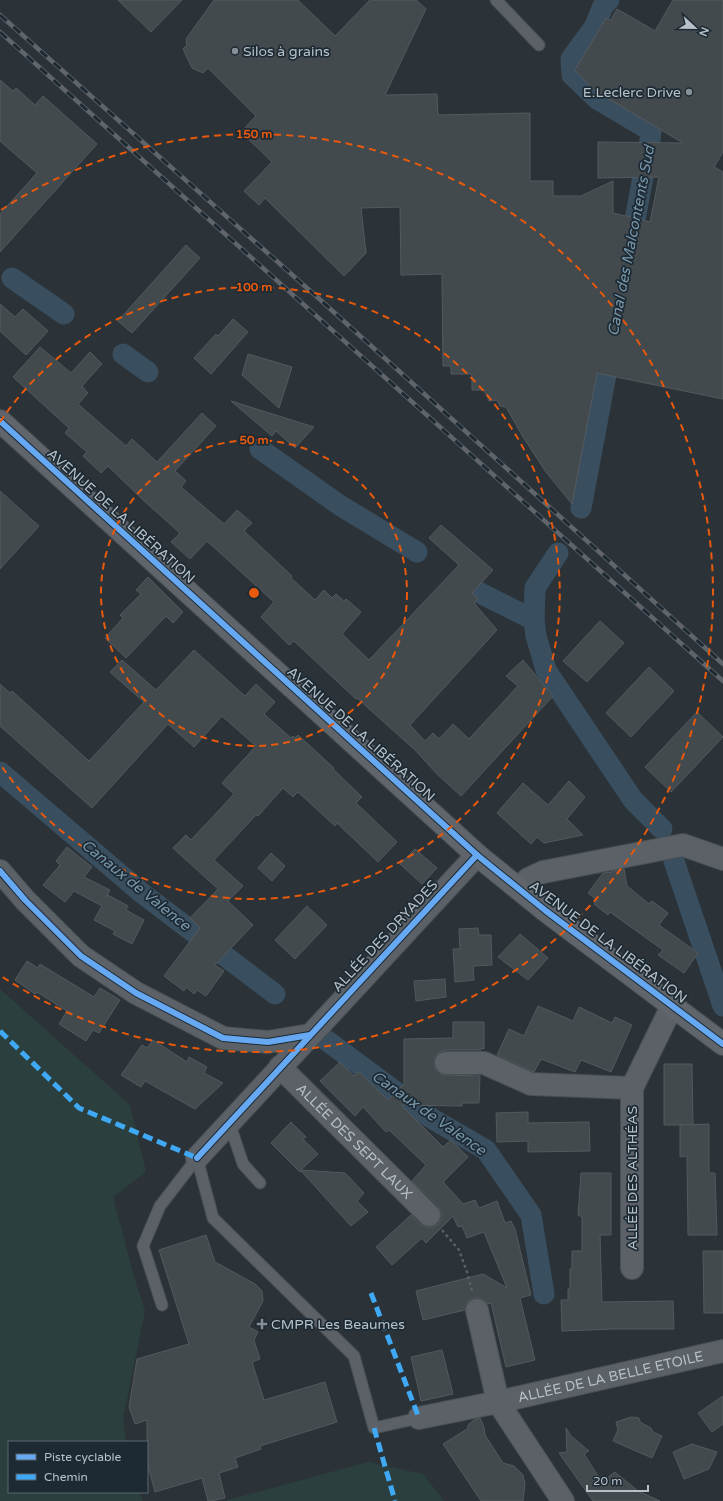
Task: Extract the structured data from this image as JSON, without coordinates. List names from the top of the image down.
{
  "streets": {
    "main road": ["AVENUE DE LA LIBÉRATION"],
    "street": [
      "ALLÉE DES DRYADES",
      "ALLÉE DES SEPT LAUX",
      "ALLÉE DES ALTHÉAS",
      "ALLÉE DE LA BELLE ETOILE"
    ]
  },
  "crossings": [
    ["AVENUE DE LA LIBÉRATION", "ALLÉE DES DRYADES"],
    ["AVENUE DE LA LIBÉRATION", "ALLÉE DES ALTHÉAS"],
    ["ALLÉE DES DRYADES", "ALLÉE DES SEPT LAUX"]
  ],
  "water": ["Canal des Malcontents Sud", "Canaux de Valence"],
  "places": {
    "other": ["Silos à grains", "E.Leclerc Drive"],
    "health": ["CMPR Les Beaumes"]
  },
  "legend": ["Piste cyclable", "Chemin"],
  "scale_bar": "20 m",
  "north": "right",
  "rings": ["150 m", "100 m", "50 m"]
}
